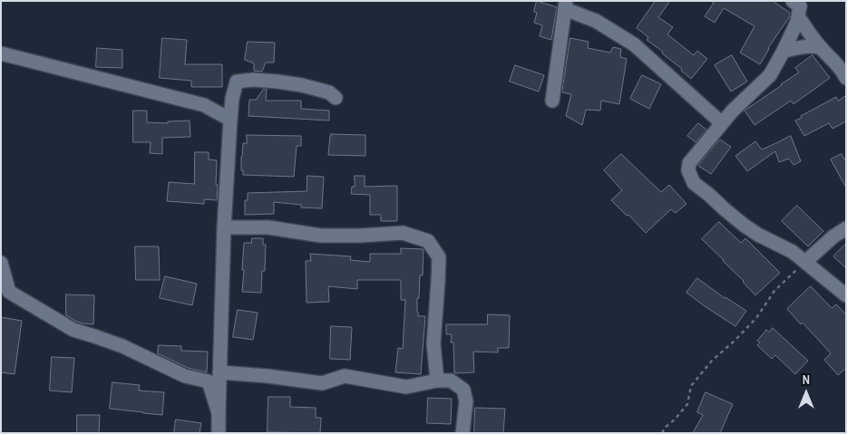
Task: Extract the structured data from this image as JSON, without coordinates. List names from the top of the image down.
{
  "north": "top"
}
